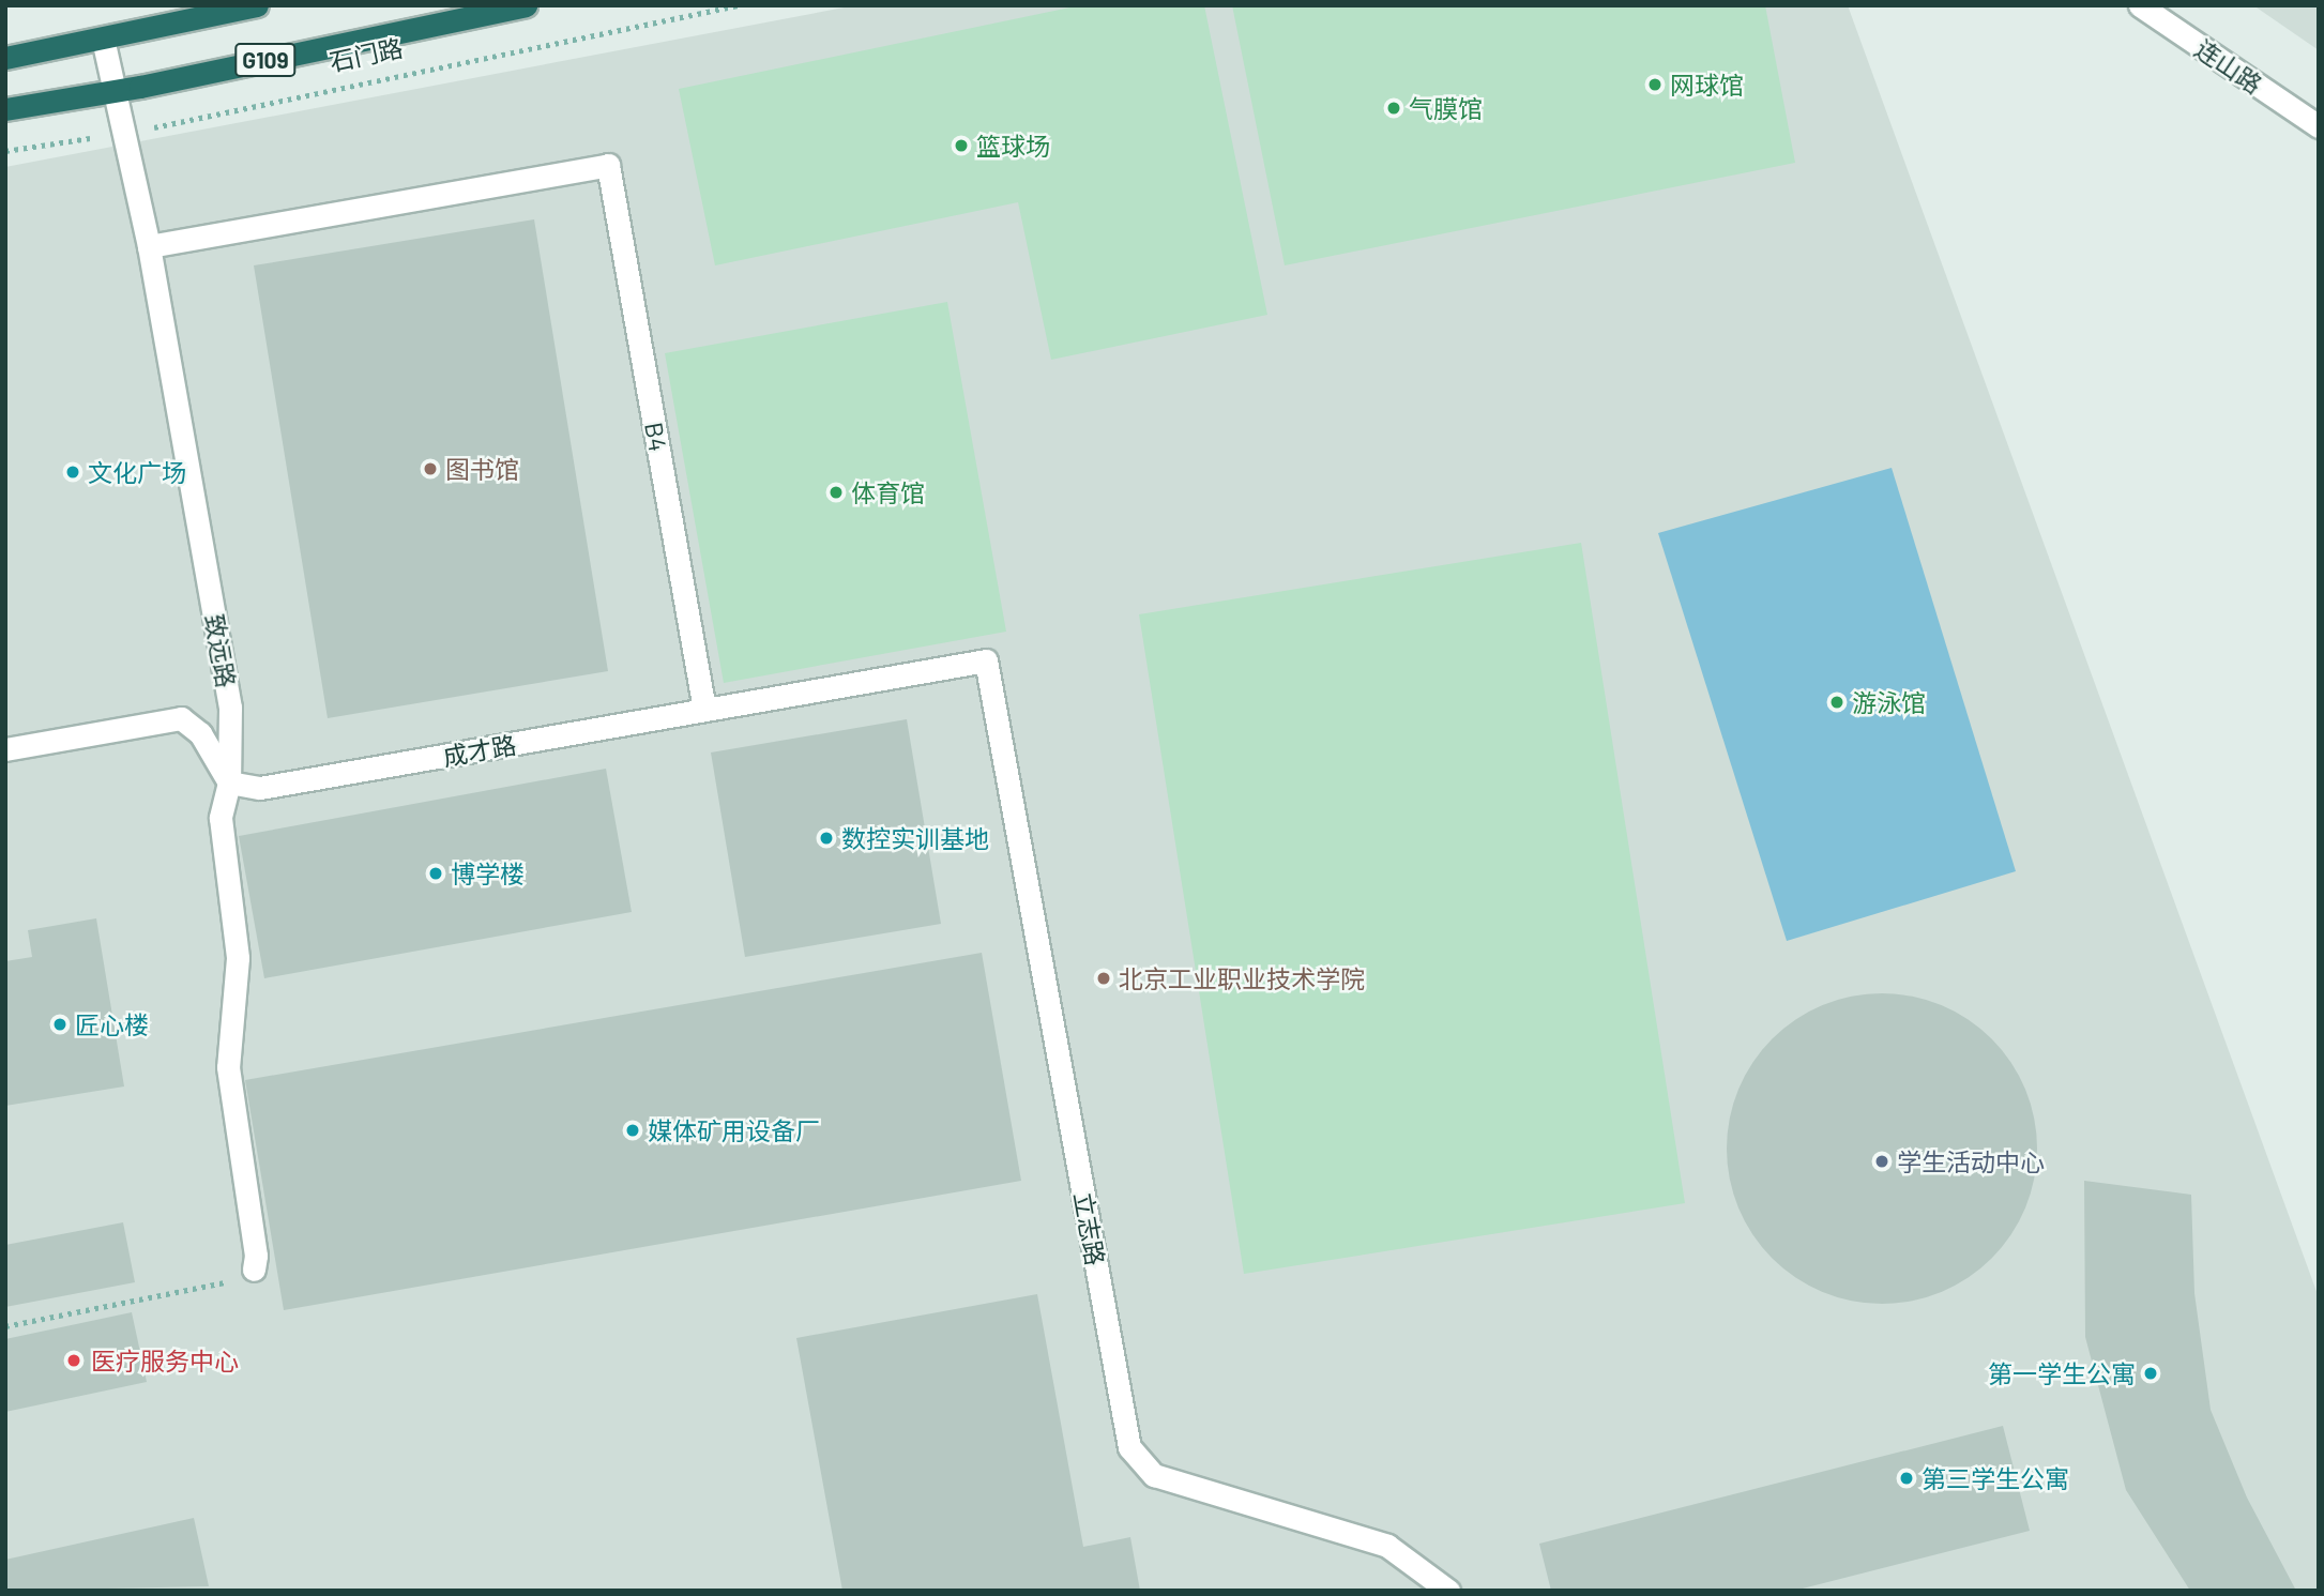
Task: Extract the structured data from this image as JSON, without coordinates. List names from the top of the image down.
{
  "streets": {
    "highway": ["石门路", "G109"],
    "street": [
      "连山路",
      "B4",
      "致远路",
      "成才路",
      "立志路"
    ]
  },
  "crossings": [
    ["石门路", "致远路"],
    ["G109", "致远路"],
    ["B4", "致远路"],
    ["B4", "成才路"],
    ["致远路", "成才路"],
    ["成才路", "立志路"]
  ],
  "places": [
    "网球馆",
    "气膜馆",
    "篮球场",
    "图书馆",
    "文化广场",
    "体育馆",
    "游泳馆",
    "数控实训基地",
    "博学楼",
    "北京工业职业技术学院",
    "匠心楼",
    "媒体矿用设备厂",
    "学生活动中心",
    "医疗服务中心",
    "第一学生公寓",
    "第三学生公寓"
  ]
}
